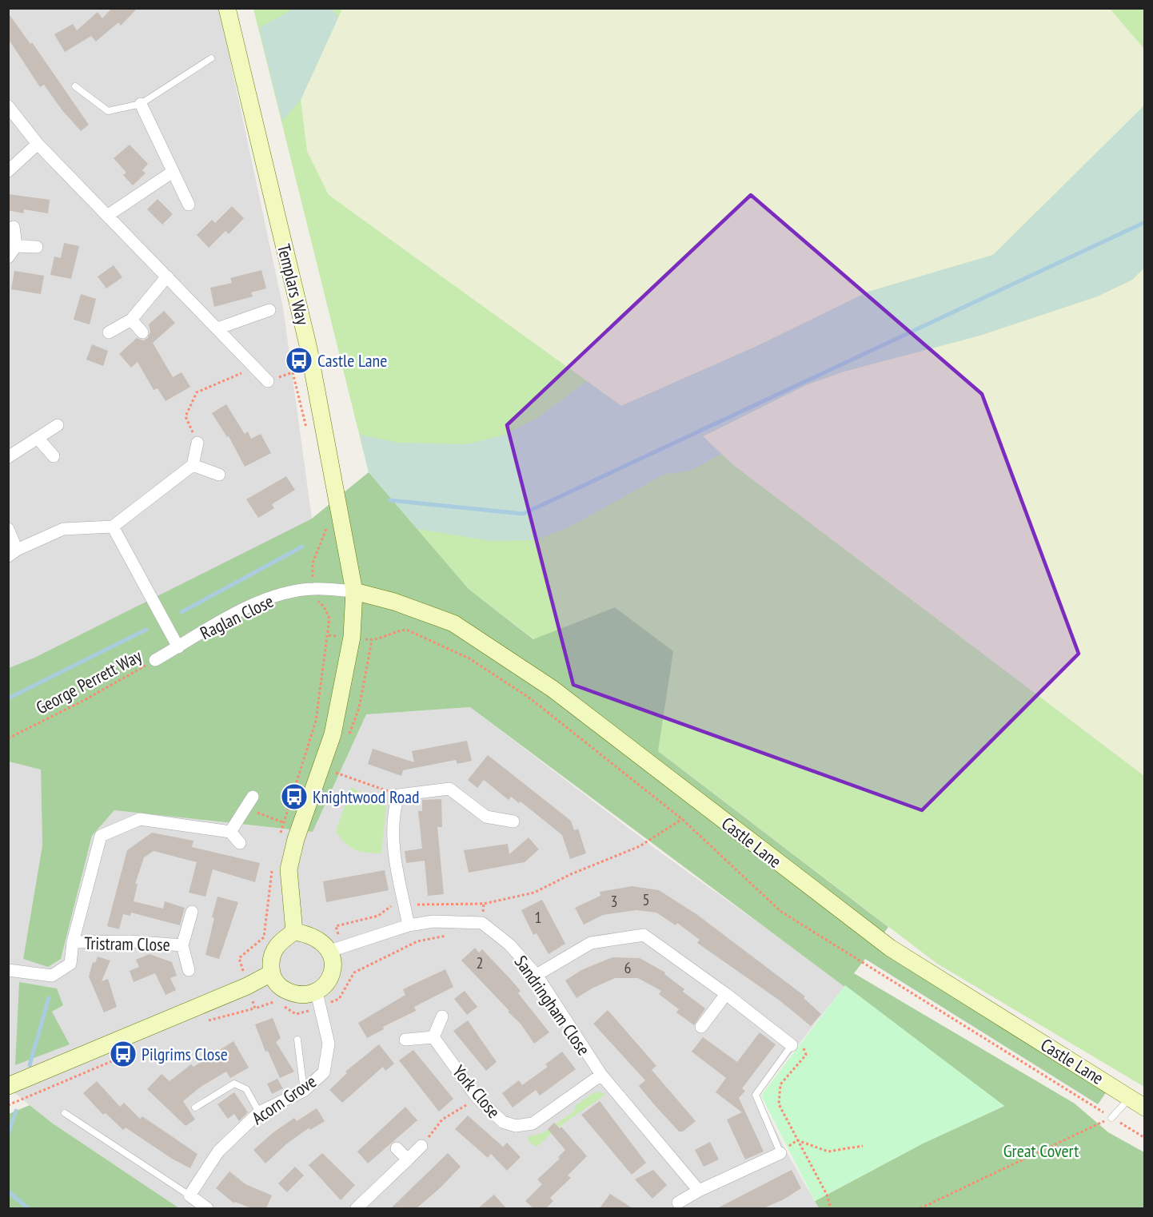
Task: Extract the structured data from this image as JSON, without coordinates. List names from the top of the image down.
{
  "streets": {
    "street": [
      "Templars Way",
      "Raglan Close",
      "Castle Lane",
      "Tristram Close",
      "Sandringham Close",
      "York Close",
      "Acorn Grove"
    ],
    "path": ["George Perrett Way"]
  },
  "crossings": [
    ["Templars Way", "Raglan Close"],
    ["Templars Way", "Castle Lane"],
    ["Raglan Close", "George Perrett Way"],
    ["Raglan Close", "Castle Lane"],
    ["Sandringham Close", "York Close"],
    ["Sandringham Close", "Acorn Grove"]
  ],
  "parks": ["Great Covert"],
  "places": {
    "bus stop": ["Castle Lane", "Knightwood Road", "Pilgrims Close"]
  },
  "house_numbers": [
    "5",
    "3",
    "1",
    "2",
    "6"
  ]
}
